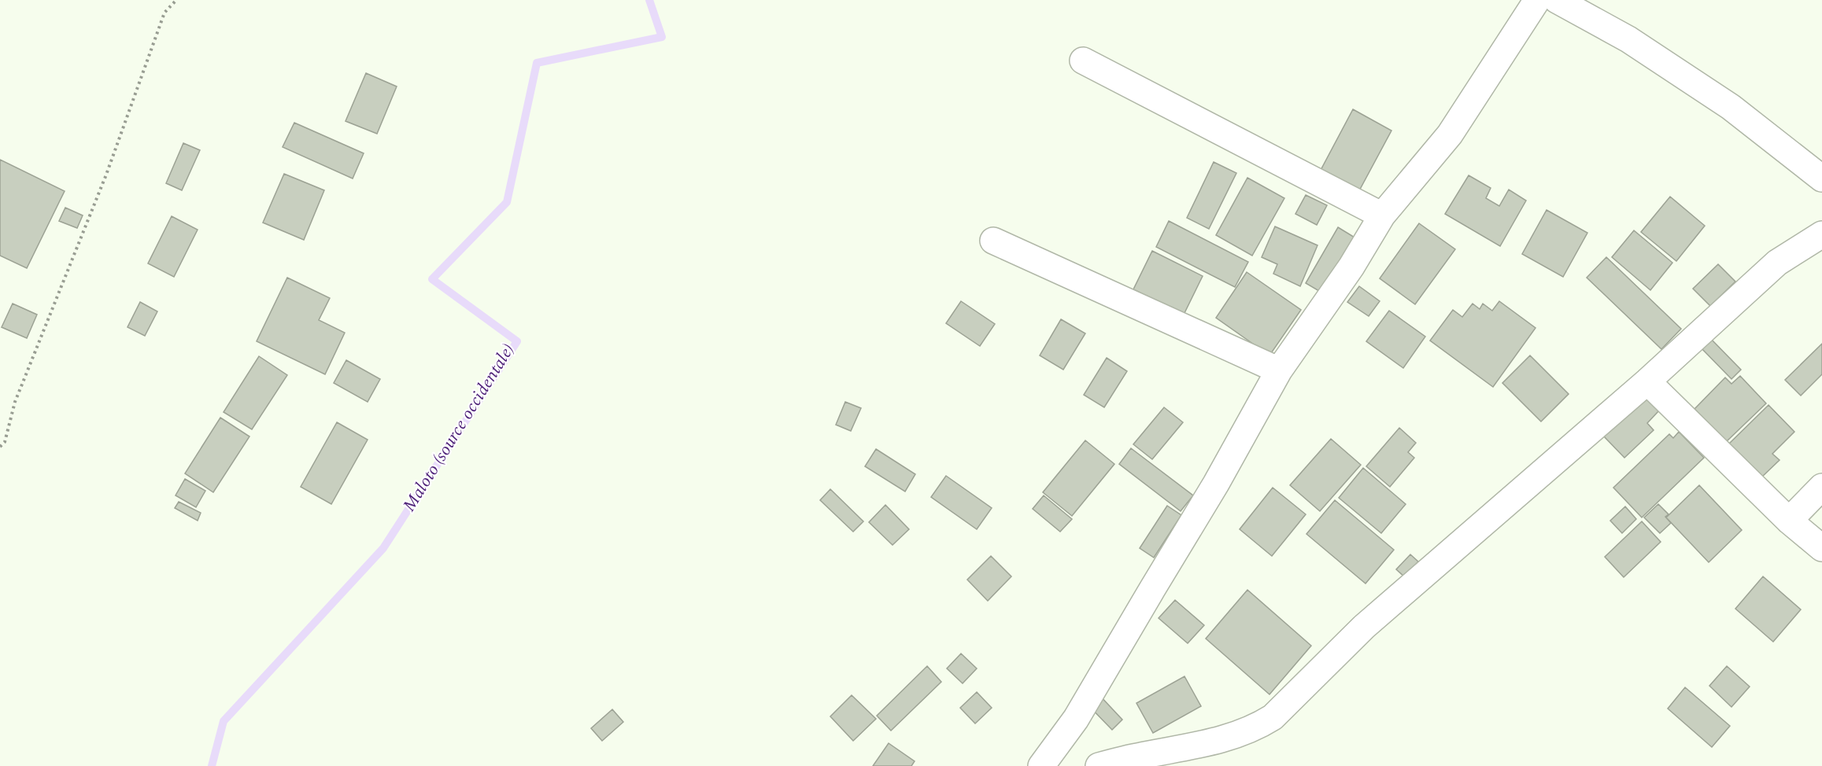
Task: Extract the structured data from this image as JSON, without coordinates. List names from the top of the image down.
{
  "water": ["Maloto (source occidentale)"]
}
